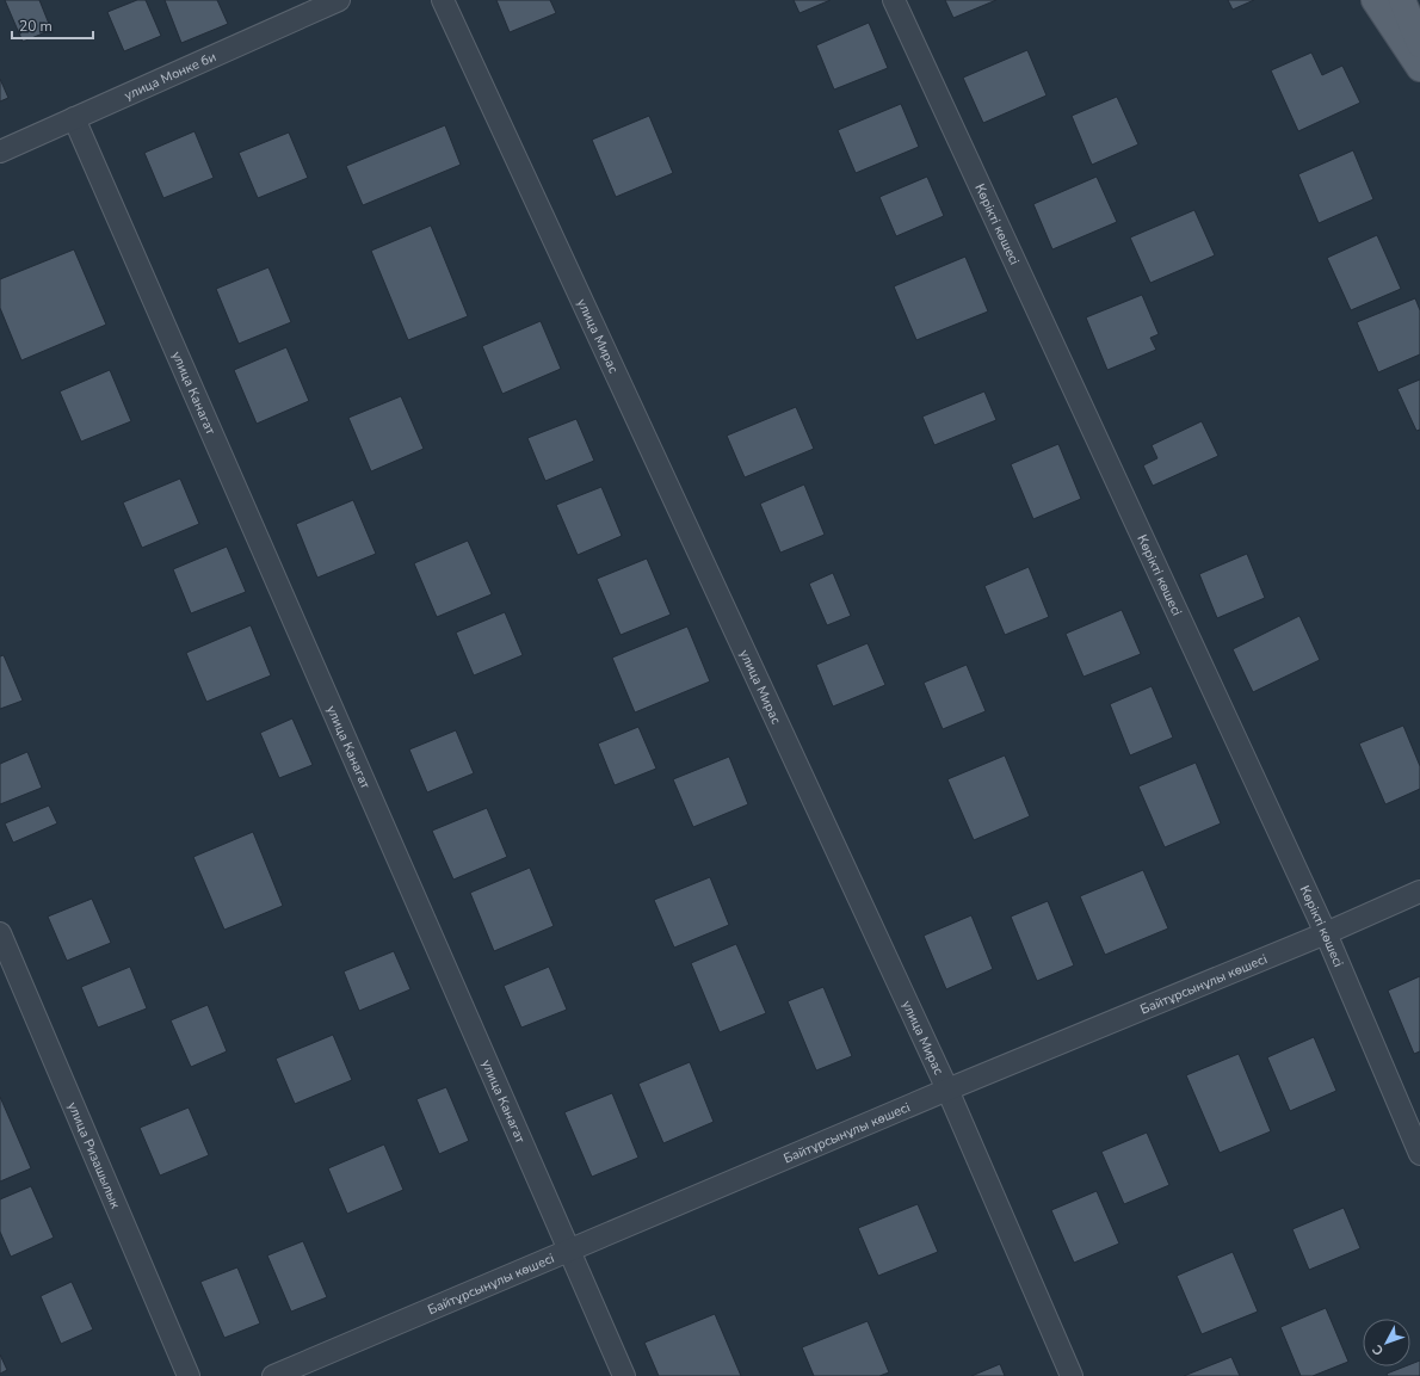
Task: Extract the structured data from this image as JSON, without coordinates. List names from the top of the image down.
{
  "streets": {
    "street": [
      "улица Монке би",
      "Көрікті көшесі",
      "улица Мирас",
      "улица Канагат",
      "Байтұрсынұлы көшесі",
      "улица Ризашылык"
    ]
  },
  "crossings": [
    ["улица Монке би", "улица Канагат"],
    ["Көрікті көшесі", "Байтұрсынұлы көшесі"],
    ["улица Мирас", "Байтұрсынұлы көшесі"],
    ["улица Канагат", "Байтұрсынұлы көшесі"]
  ],
  "scale_bar": "20 m",
  "north": "bottom left"
}
